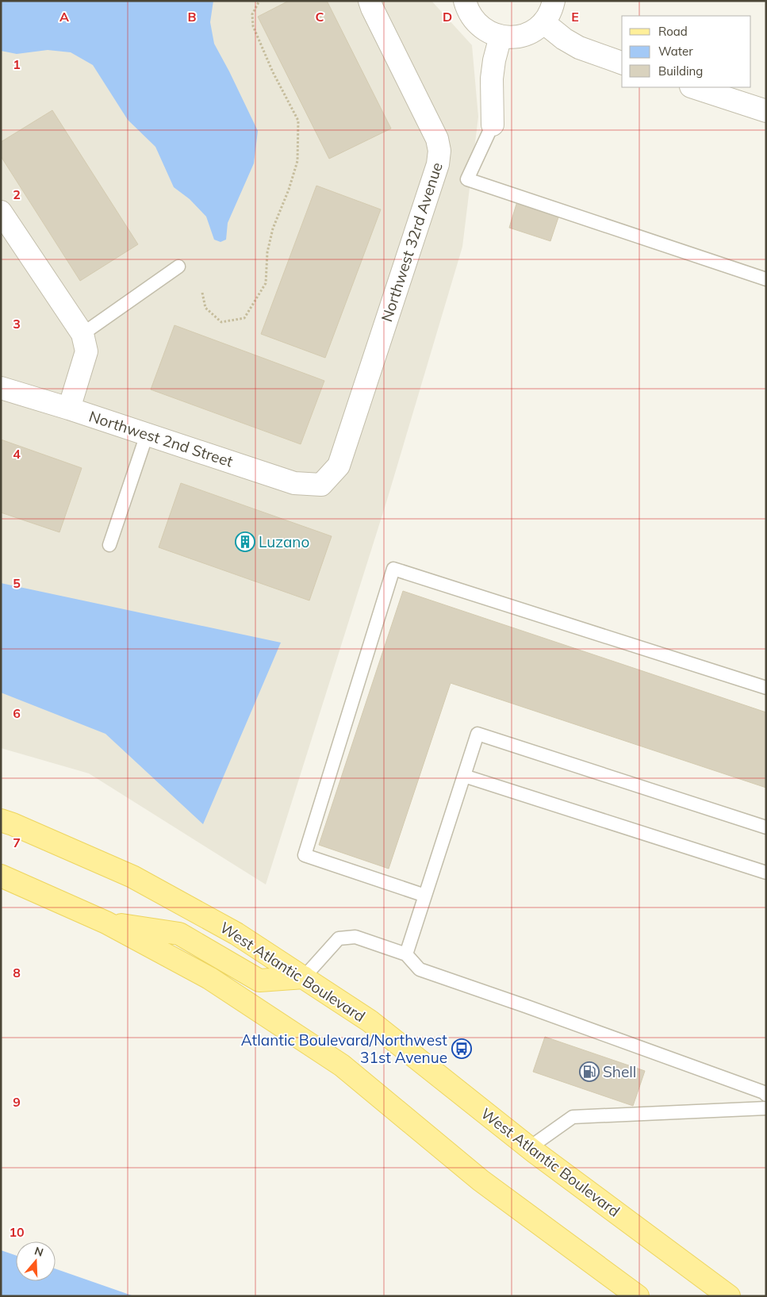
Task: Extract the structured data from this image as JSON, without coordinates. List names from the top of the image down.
{
  "streets": {
    "main road": ["West Atlantic Boulevard"],
    "street": ["Northwest 32rd Avenue", "Northwest 2nd Street"]
  },
  "crossings": [
    ["Northwest 32rd Avenue", "Northwest 2nd Street"]
  ],
  "places": {
    "building": ["Luzano"],
    "bus stop": ["Atlantic Boulevard/Northwest 31st Avenue"],
    "fuel station": ["Shell"]
  },
  "legend": ["Road", "Water", "Building"],
  "north": "top",
  "grid": {
    "columns": [
      "A",
      "B",
      "C",
      "D",
      "E"
    ],
    "rows": [
      "1",
      "2",
      "3",
      "4",
      "5",
      "6",
      "7",
      "8",
      "9",
      "10"
    ]
  }
}
